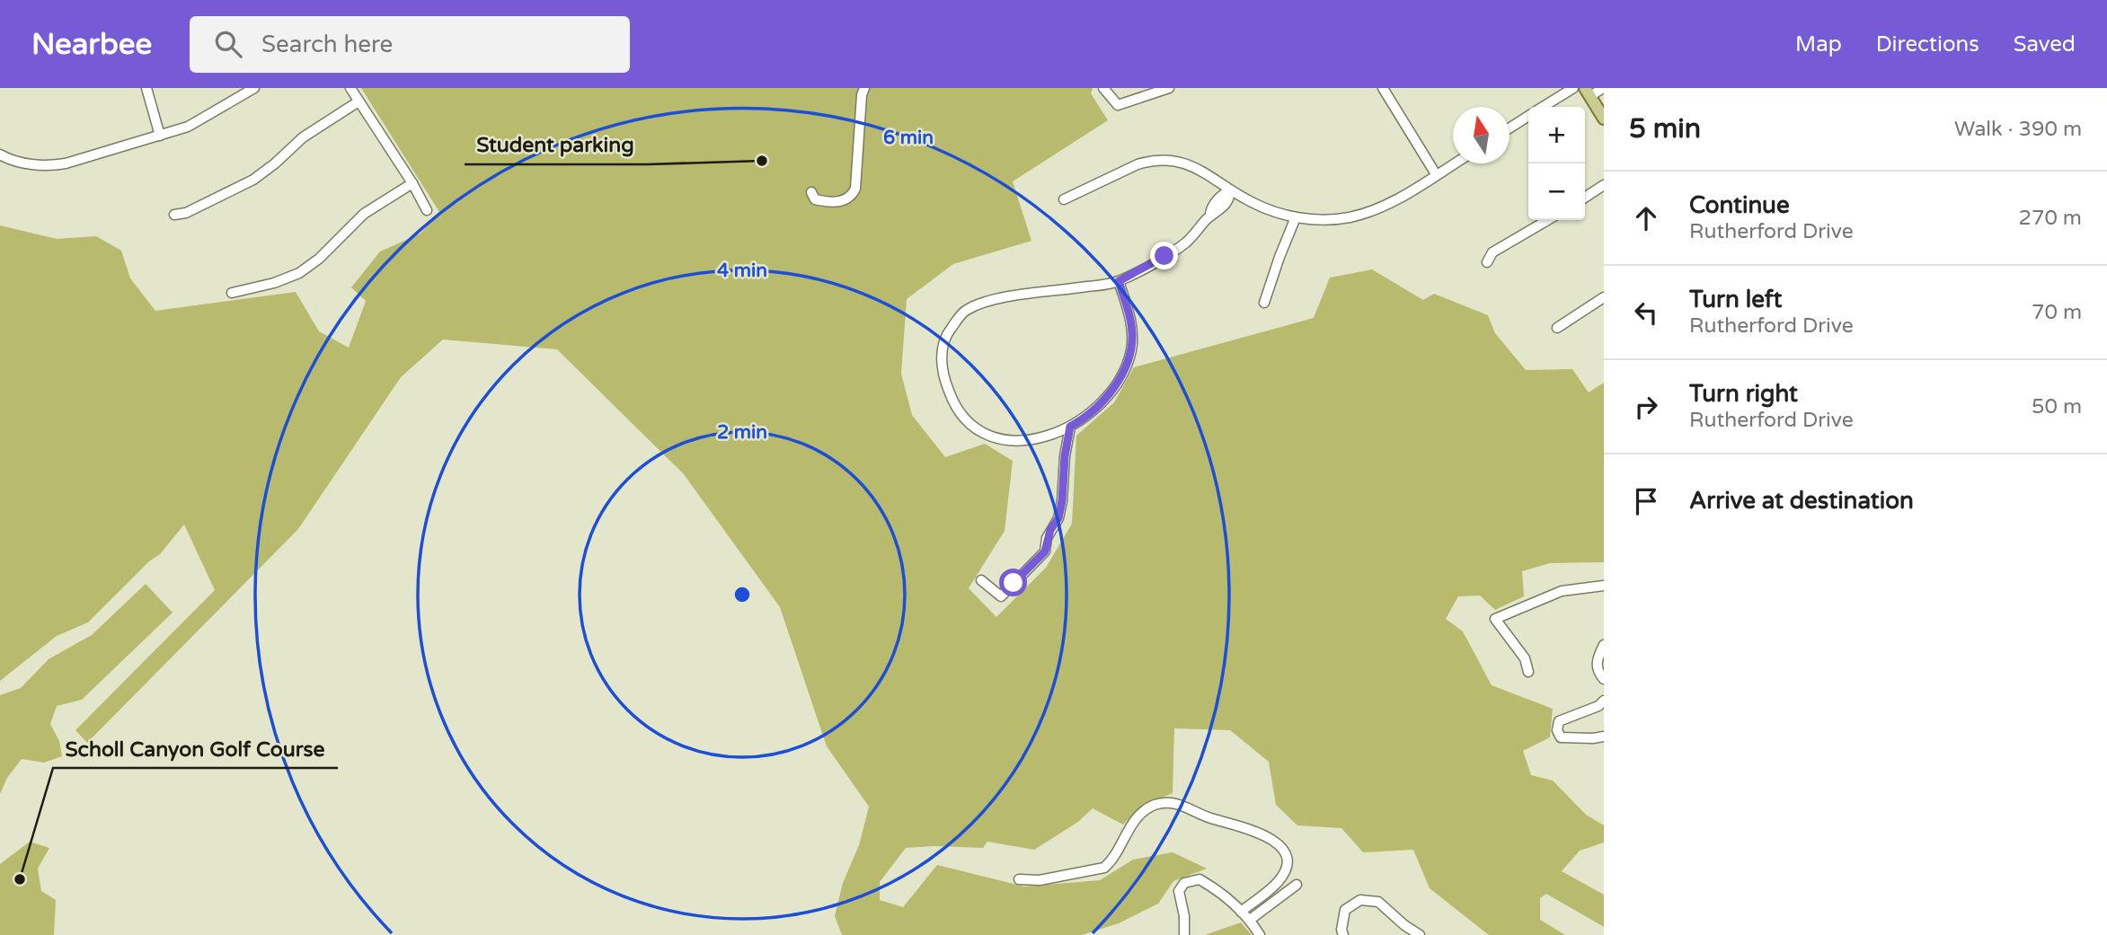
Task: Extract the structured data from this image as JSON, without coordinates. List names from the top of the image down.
{
  "places": ["Student parking", "Scholl Canyon Golf Course"],
  "north": "top",
  "page": {
    "header": "Nearbee",
    "search": "Search here",
    "nav": ["Map", "Directions", "Saved"],
    "heading": ["5 min", "Walk · 390 m"],
    "map_buttons": ["+", "−"],
    "list": [
      ["Continue", "Rutherford Drive", "270 m"],
      ["Turn left", "Rutherford Drive", "70 m"],
      ["Turn right", "Rutherford Drive", "50 m"],
      "Arrive at destination"
    ]
  },
  "rings": ["6 min", "4 min", "2 min"]
}
